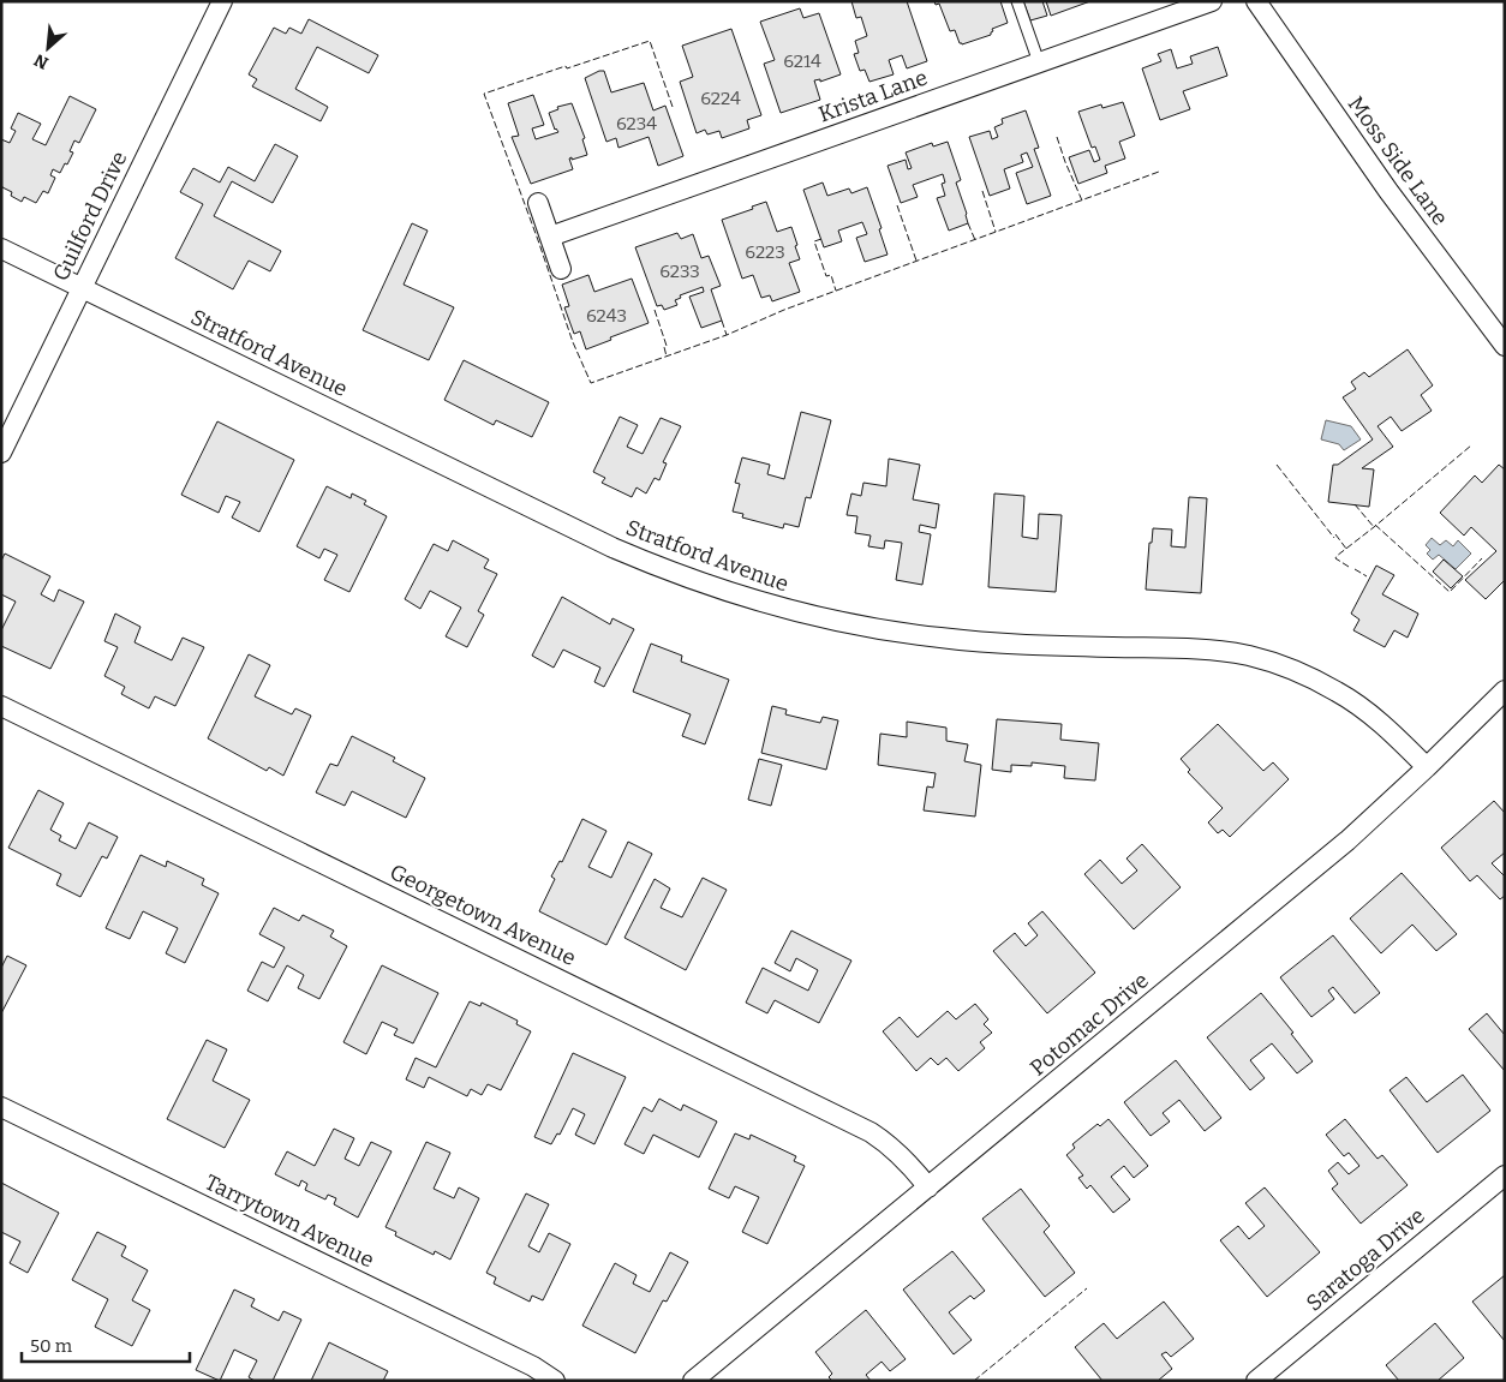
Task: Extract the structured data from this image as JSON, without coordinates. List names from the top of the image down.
{
  "streets": {
    "street": [
      "Krista Lane",
      "Moss Side Lane",
      "Guilford Drive",
      "Stratford Avenue",
      "Georgetown Avenue",
      "Potomac Drive",
      "Tarrytown Avenue",
      "Saratoga Drive"
    ]
  },
  "crossings": [
    ["Guilford Drive", "Stratford Avenue"],
    ["Stratford Avenue", "Potomac Drive"],
    ["Georgetown Avenue", "Potomac Drive"]
  ],
  "house_numbers": [
    "6214",
    "6224",
    "6234",
    "6223",
    "6233",
    "6243"
  ],
  "scale_bar": "50 m",
  "north": "bottom left"
}
